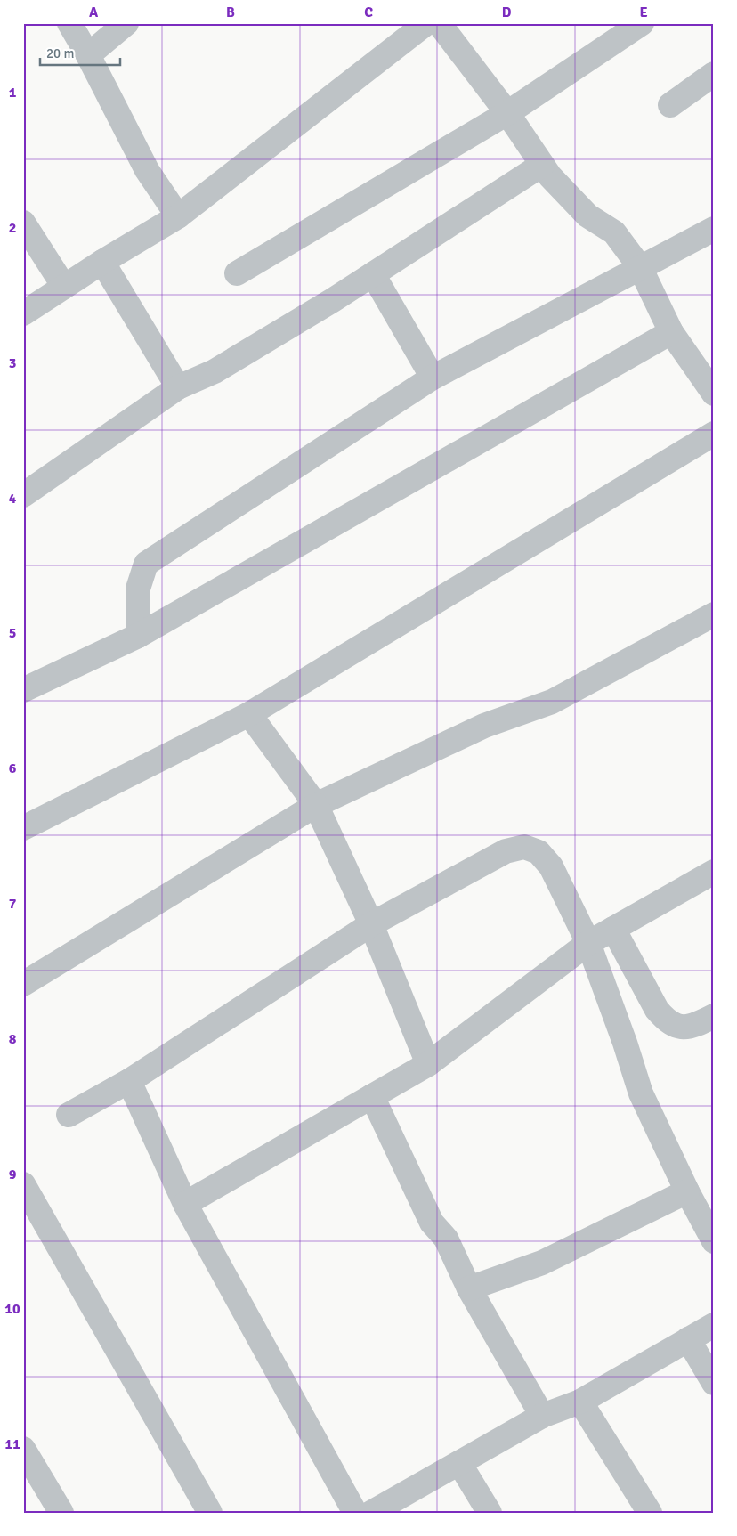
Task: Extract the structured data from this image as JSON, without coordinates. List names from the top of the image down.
{
  "scale_bar": "20 m",
  "grid": {
    "columns": [
      "A",
      "B",
      "C",
      "D",
      "E"
    ],
    "rows": [
      "1",
      "2",
      "3",
      "4",
      "5",
      "6",
      "7",
      "8",
      "9",
      "10",
      "11"
    ]
  }
}
